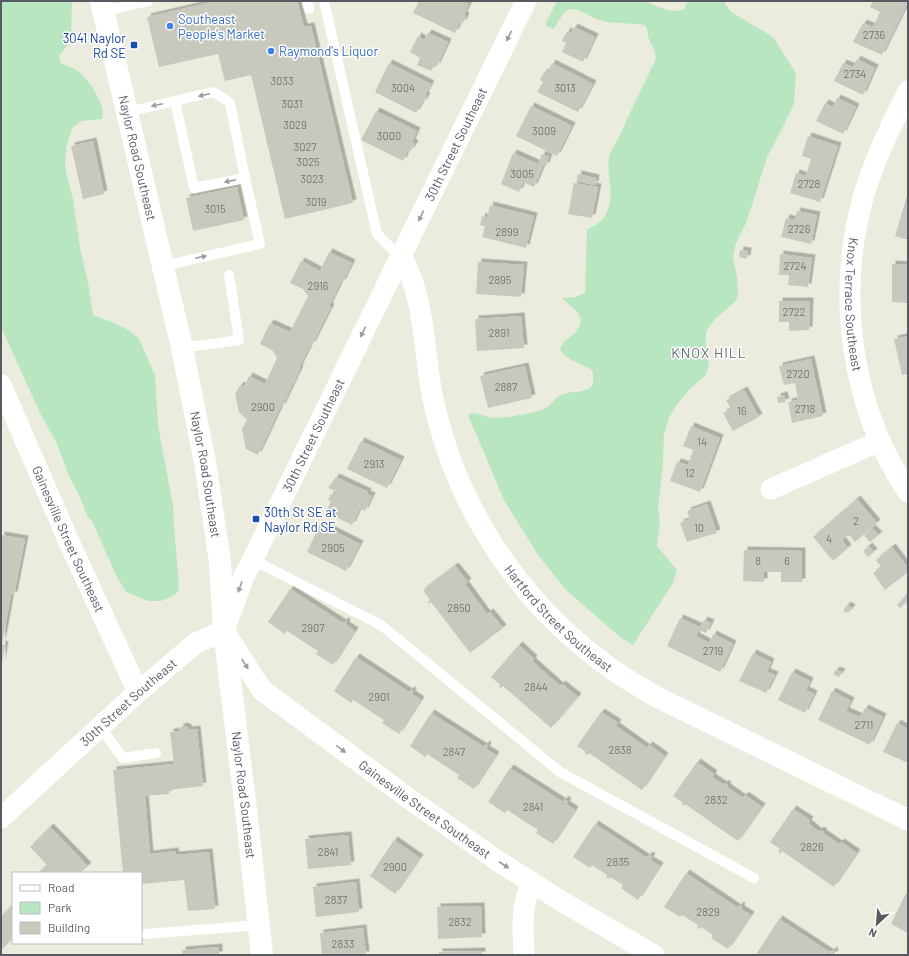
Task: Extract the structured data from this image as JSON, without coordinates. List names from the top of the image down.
{
  "streets": {
    "main road": ["Naylor Road Southeast"],
    "street": [
      "30th Street Southeast",
      "Knox Terrace Southeast",
      "Gainesville Street Southeast",
      "Hartford Street Southeast"
    ]
  },
  "crossings": [
    ["30th Street Southeast", "Naylor Road Southeast"],
    ["30th Street Southeast", "Gainesville Street Southeast"],
    ["30th Street Southeast", "Hartford Street Southeast"],
    ["Naylor Road Southeast", "Gainesville Street Southeast"]
  ],
  "one_way": ["30th Street Southeast", "Gainesville Street Southeast"],
  "districts": ["KNOX HILL"],
  "places": {
    "other": ["Southeast People's Market", "Raymond's Liquor"],
    "transit": ["3041 Naylor Rd SE", "30th St SE at Naylor Rd SE"]
  },
  "house_numbers": [
    "2736",
    "2734",
    "3033",
    "3004",
    "3013",
    "3031",
    "3029",
    "3009",
    "3000",
    "3027",
    "3025",
    "3005",
    "3023",
    "2728",
    "3019",
    "3015",
    "2726",
    "2899",
    "2724",
    "2895",
    "2916",
    "2722",
    "2891",
    "2720",
    "2887",
    "2900",
    "2718",
    "16",
    "14",
    "2913",
    "12",
    "2",
    "10",
    "4",
    "2905",
    "8",
    "6",
    "2850",
    "2907",
    "2719",
    "2844",
    "2901",
    "2711",
    "2838",
    "2847",
    "2832",
    "2841",
    "2826",
    "2841",
    "2835",
    "2900",
    "2837",
    "2829",
    "2832",
    "2833"
  ],
  "legend": ["Road", "Park", "Building"],
  "north": "bottom left"
}
